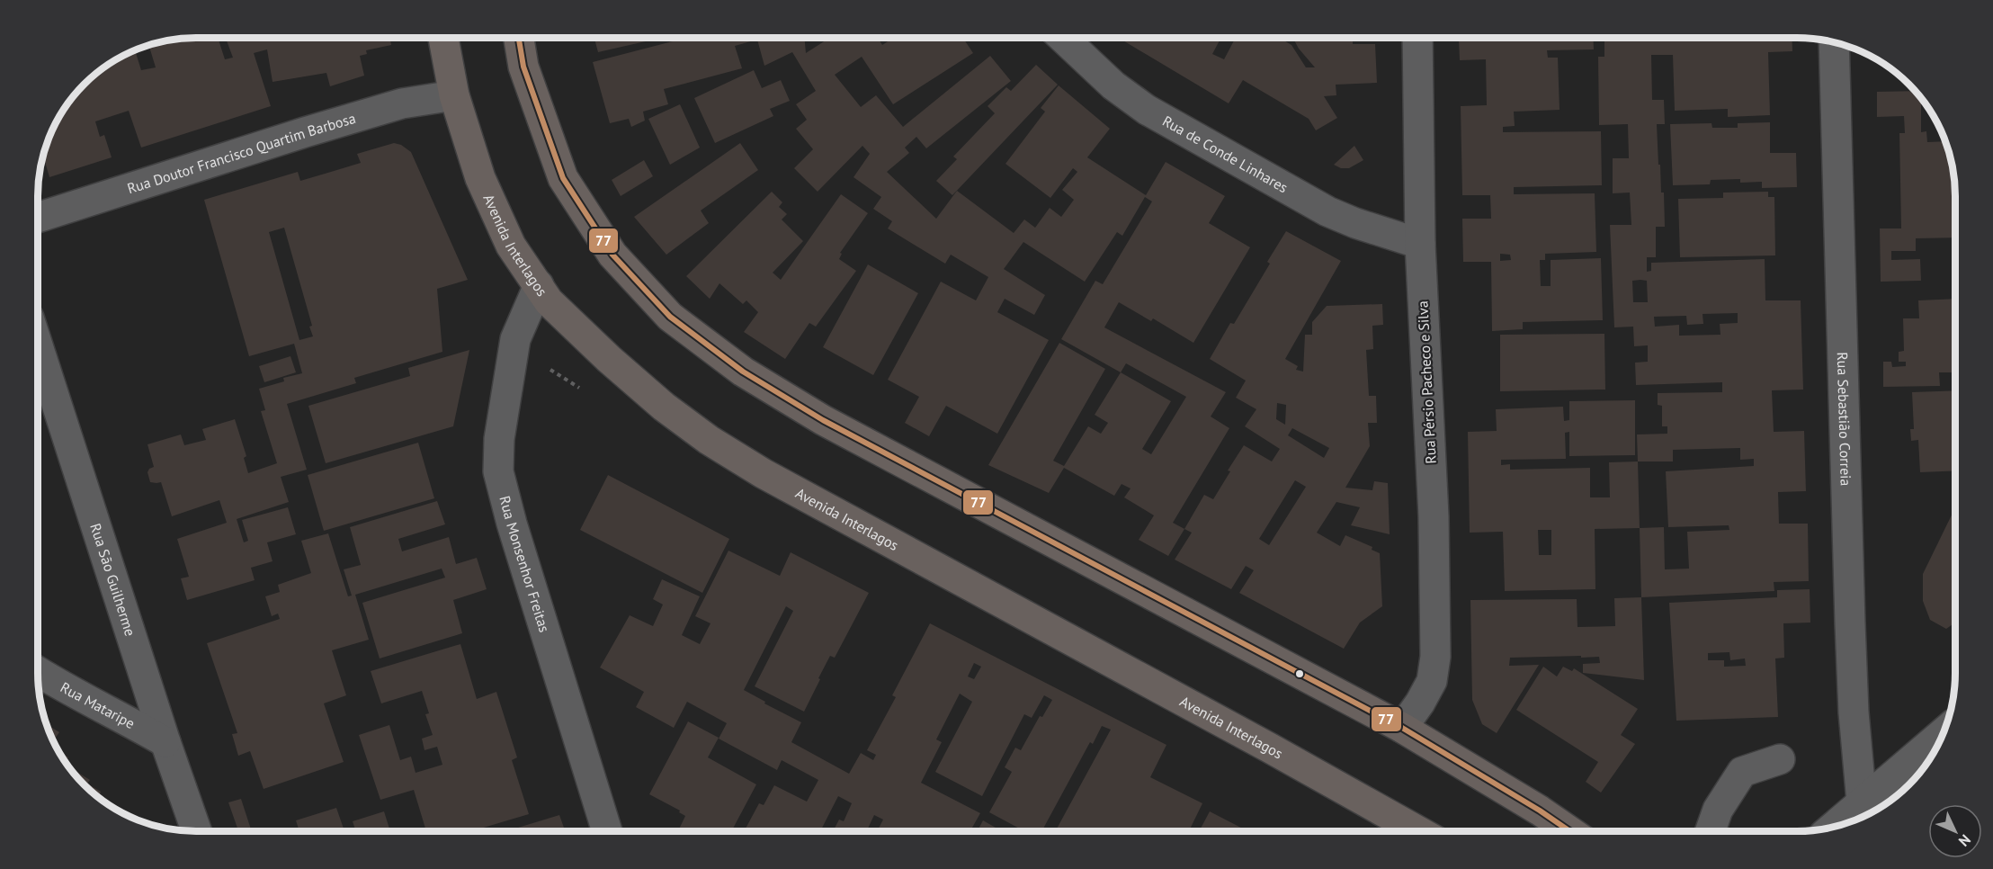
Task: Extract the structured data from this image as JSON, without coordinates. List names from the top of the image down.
{
  "streets": {
    "main road": ["Avenida Interlagos"],
    "street": [
      "Rua Doutor Francisco Quartim Barbosa",
      "Rua de Conde Linhares",
      "Rua Pérsio Pacheco e Silva",
      "Rua Sebastião Correia",
      "Rua Monsenhor Freitas",
      "Rua São Guilherme",
      "Rua Mataripe"
    ]
  },
  "crossings": [
    ["Rua Doutor Francisco Quartim Barbosa", "Avenida Interlagos"],
    ["Rua de Conde Linhares", "Rua Pérsio Pacheco e Silva"],
    ["Avenida Interlagos", "Rua Monsenhor Freitas"],
    ["Rua São Guilherme", "Rua Mataripe"]
  ],
  "lines": ["transit line 77"],
  "north": "bottom right"
}
